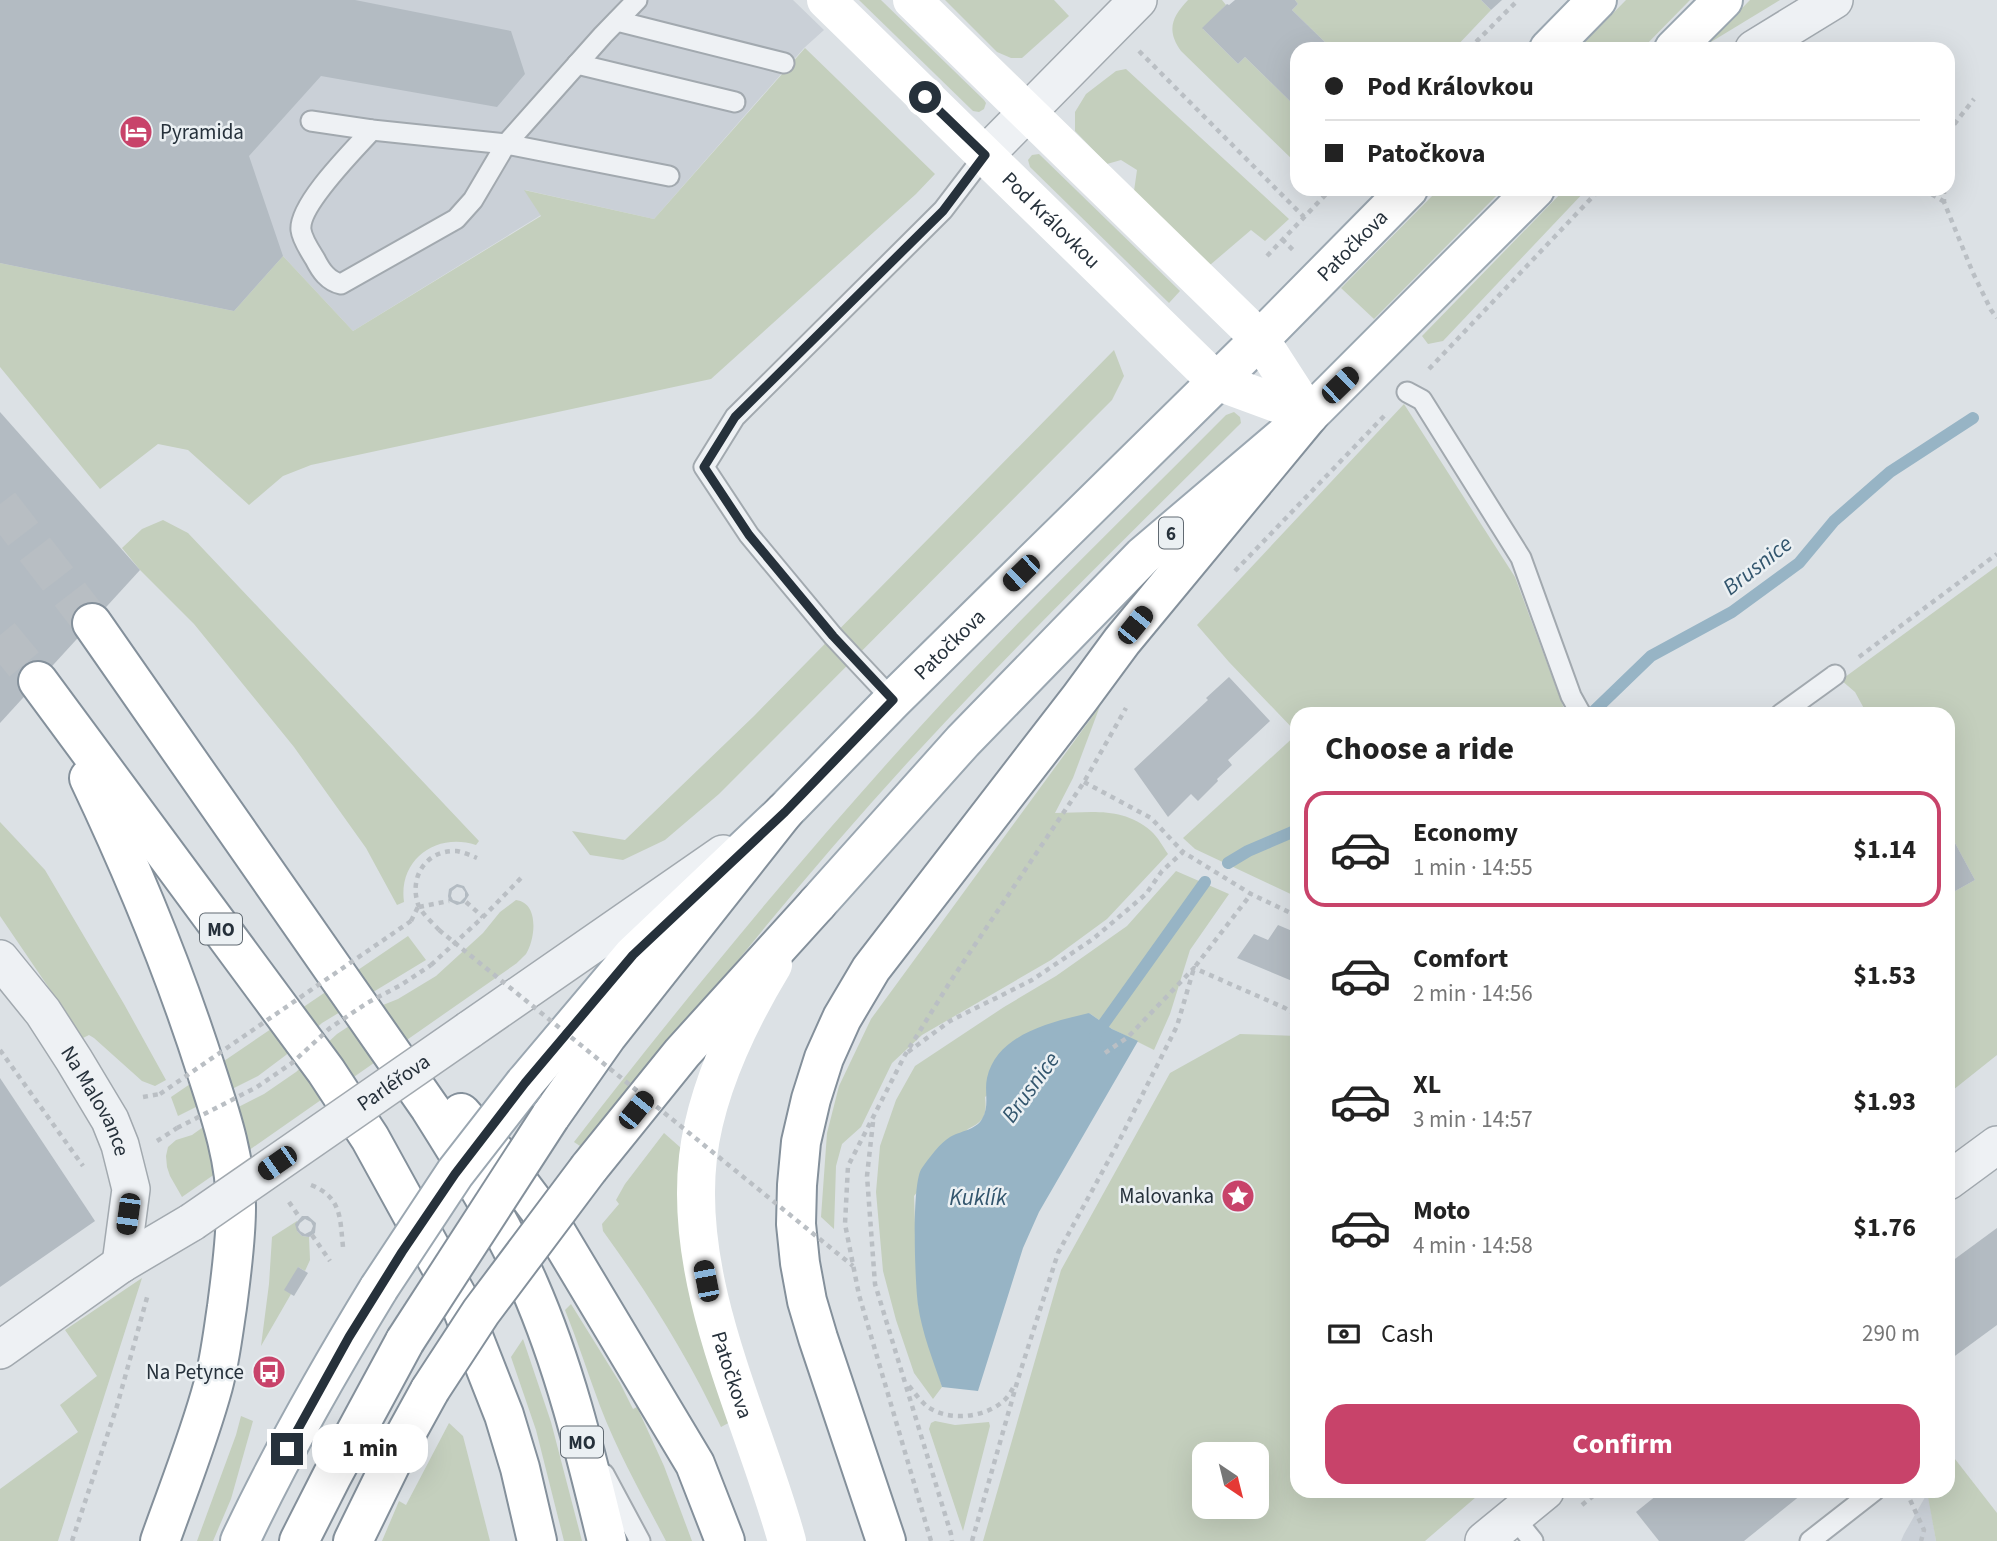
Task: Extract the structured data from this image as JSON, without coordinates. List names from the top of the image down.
{
  "streets": {
    "main road": [
      "Pod Královkou",
      "Patočkova",
      "6",
      "MO"
    ],
    "street": ["Parléřova", "Na Malovance"]
  },
  "crossings": [
    ["Pod Královkou", "Patočkova"],
    ["Patočkova", "Parléřova"],
    ["Parléřova", "Na Malovance"]
  ],
  "water": ["Brusnice", "Kuklík"],
  "places": {
    "hotel": ["Pyramida"],
    "place": ["Malovanka"],
    "bus stop": ["Na Petynce"]
  },
  "north": "bottom right",
  "page": {
    "banner": ["Pod Královkou", "Patočkova"],
    "heading": "Choose a ride",
    "list": [
      {
        "name": "Economy",
        "note": "1 min · 14:55",
        "value": "$1.14"
      },
      {
        "name": "Comfort",
        "note": "2 min · 14:56",
        "value": "$1.53"
      },
      {
        "name": "XL",
        "note": "3 min · 14:57",
        "value": "$1.93"
      },
      {
        "name": "Moto",
        "note": "4 min · 14:58",
        "value": "$1.76"
      }
    ],
    "pay": ["Cash", "290 m"],
    "buttons": "Confirm",
    "bubble": "1 min"
  }
}
